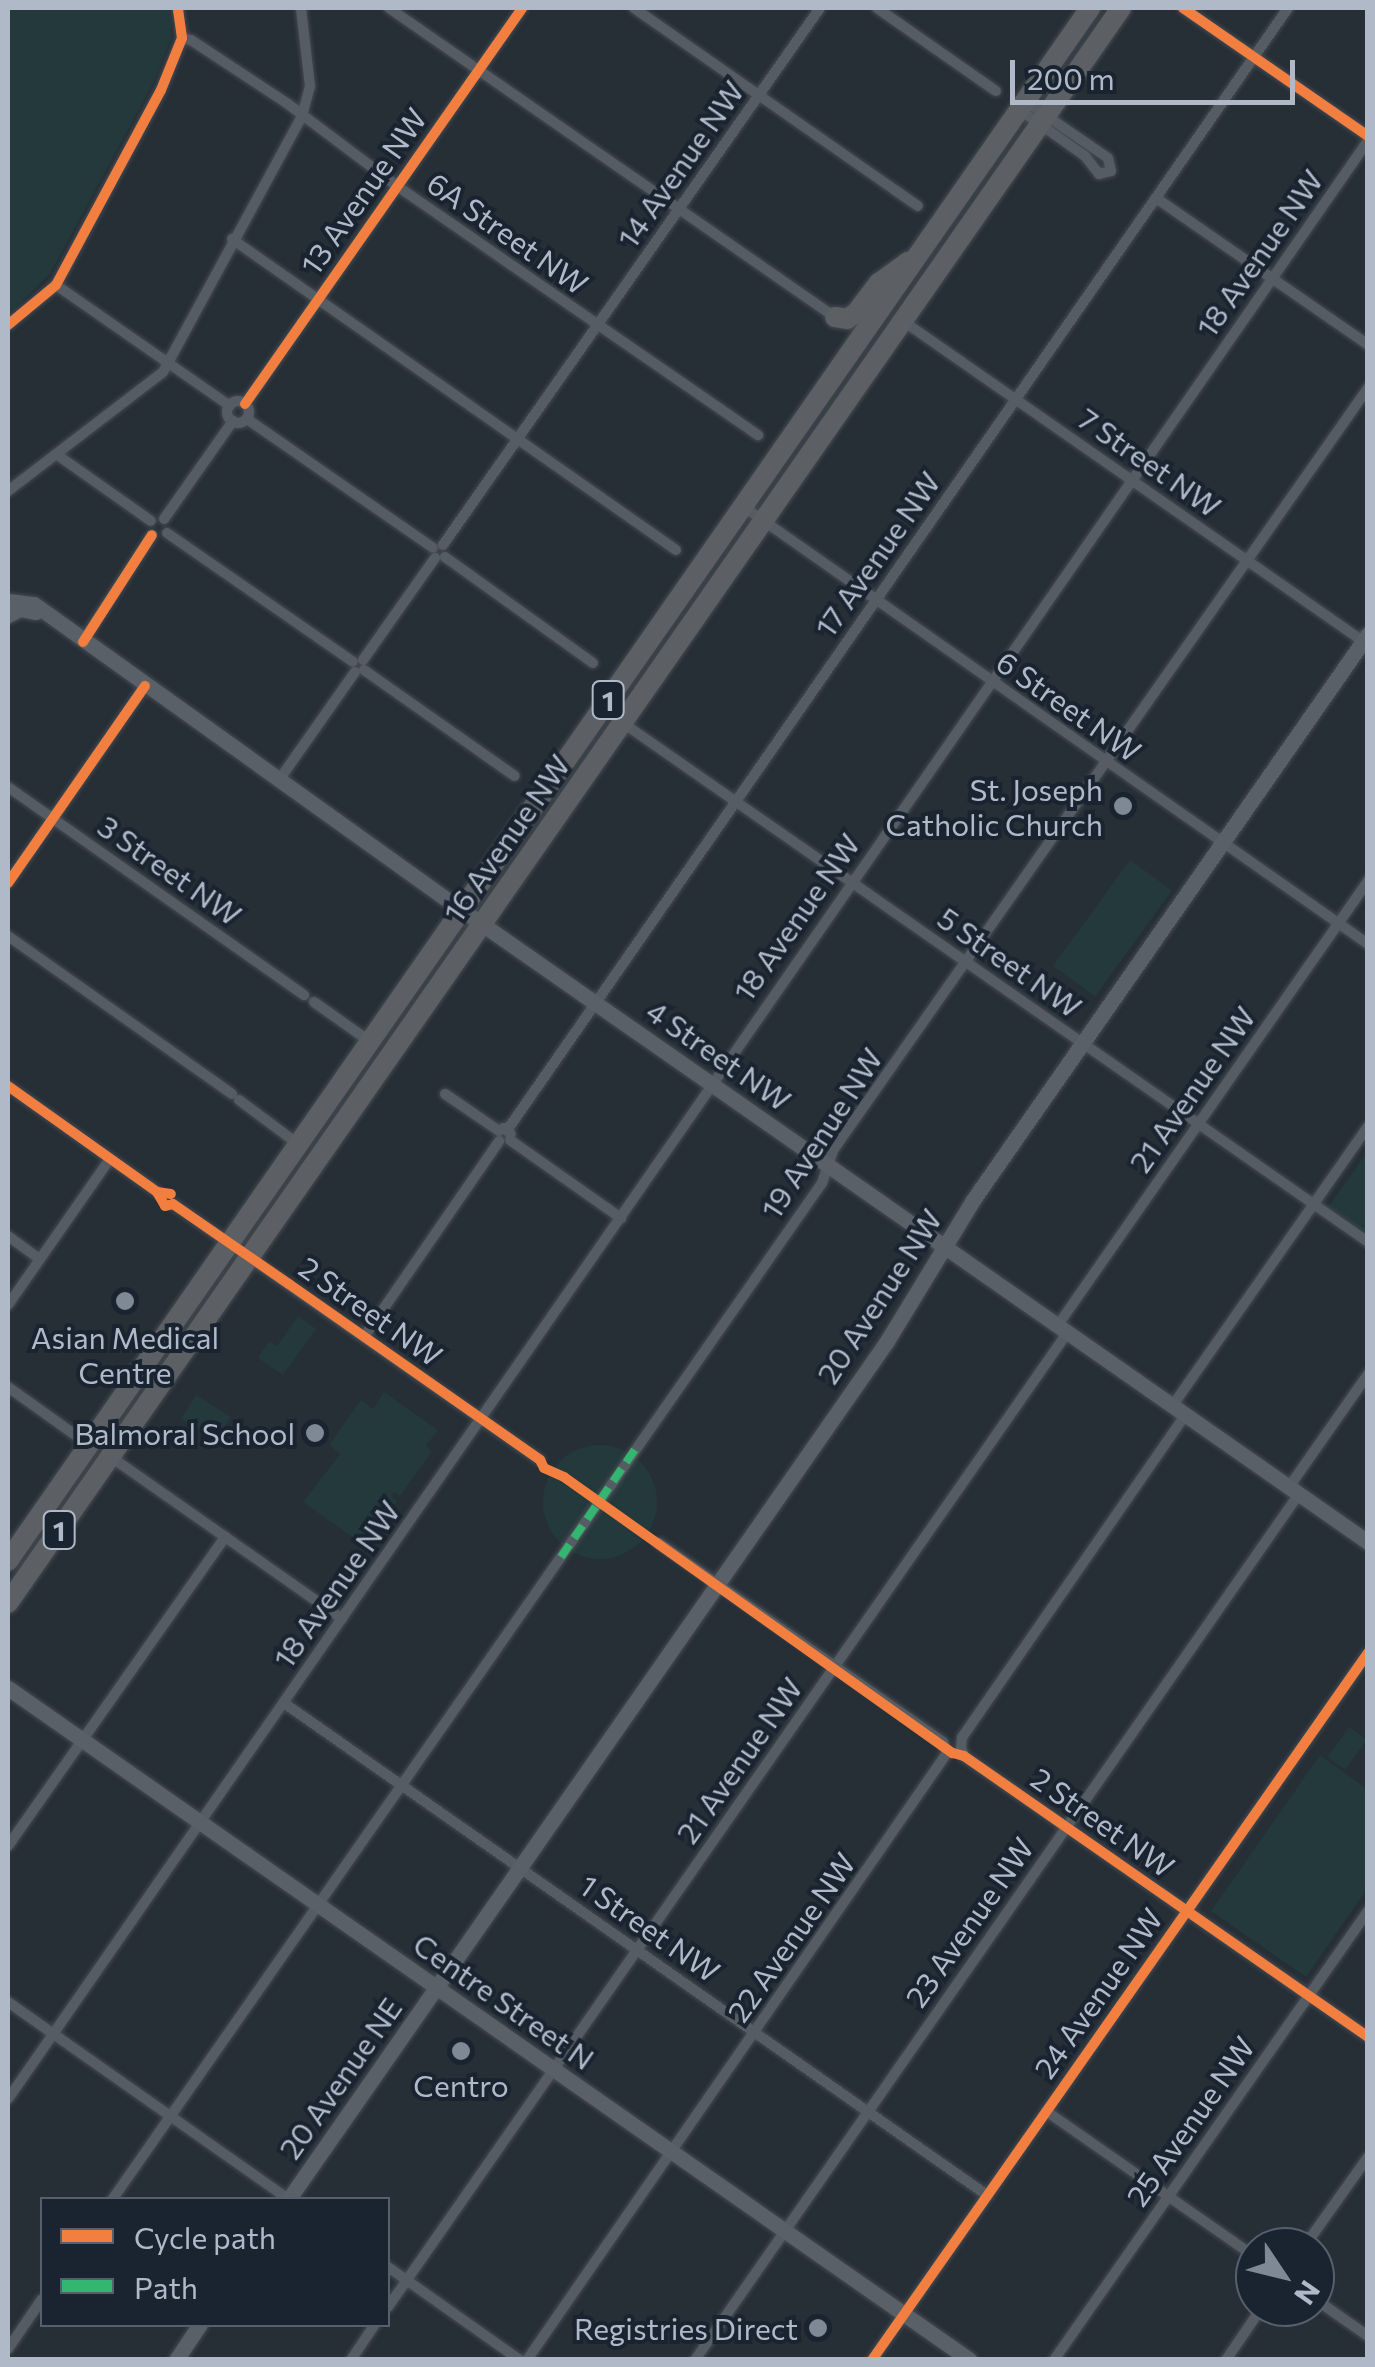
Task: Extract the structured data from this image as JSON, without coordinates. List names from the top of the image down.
{
  "streets": {
    "highway": ["1", "16 Avenue NW"],
    "street": [
      "14 Avenue NW",
      "13 Avenue NW",
      "6A Street NW",
      "18 Avenue NW",
      "7 Street NW",
      "17 Avenue NW",
      "6 Street NW",
      "3 Street NW",
      "5 Street NW",
      "4 Street NW",
      "21 Avenue NW",
      "19 Avenue NW",
      "20 Avenue NW",
      "2 Street NW",
      "23 Avenue NW",
      "1 Street NW",
      "22 Avenue NW",
      "24 Avenue NW",
      "Centre Street N",
      "20 Avenue NE",
      "25 Avenue NW"
    ]
  },
  "crossings": [
    ["14 Avenue NW", "6A Street NW"],
    ["14 Avenue NW", "4 Street NW"],
    ["13 Avenue NW", "6A Street NW"],
    ["18 Avenue NW", "7 Street NW"],
    ["18 Avenue NW", "6 Street NW"],
    ["18 Avenue NW", "5 Street NW"],
    ["18 Avenue NW", "4 Street NW"],
    ["18 Avenue NW", "2 Street NW"],
    ["18 Avenue NW", "1 Street NW"],
    ["18 Avenue NW", "Centre Street N"],
    ["7 Street NW", "17 Avenue NW"],
    ["7 Street NW", "16 Avenue NW"],
    ["7 Street NW", "19 Avenue NW"],
    ["7 Street NW", "20 Avenue NW"],
    ["17 Avenue NW", "6 Street NW"],
    ["17 Avenue NW", "5 Street NW"],
    ["17 Avenue NW", "4 Street NW"],
    ["17 Avenue NW", "2 Street NW"],
    ["6 Street NW", "16 Avenue NW"],
    ["6 Street NW", "21 Avenue NW"],
    ["6 Street NW", "19 Avenue NW"],
    ["6 Street NW", "20 Avenue NW"],
    ["16 Avenue NW", "5 Street NW"],
    ["16 Avenue NW", "4 Street NW"],
    ["16 Avenue NW", "2 Street NW"],
    ["5 Street NW", "21 Avenue NW"],
    ["5 Street NW", "19 Avenue NW"],
    ["5 Street NW", "20 Avenue NW"],
    ["4 Street NW", "21 Avenue NW"],
    ["4 Street NW", "19 Avenue NW"],
    ["4 Street NW", "20 Avenue NW"],
    ["4 Street NW", "2 Street NW"],
    ["4 Street NW", "23 Avenue NW"],
    ["21 Avenue NW", "1 Street NW"],
    ["21 Avenue NW", "22 Avenue NW"],
    ["21 Avenue NW", "Centre Street N"],
    ["19 Avenue NW", "1 Street NW"],
    ["19 Avenue NW", "Centre Street N"],
    ["20 Avenue NW", "1 Street NW"],
    ["20 Avenue NW", "Centre Street N"],
    ["20 Avenue NW", "20 Avenue NE"],
    ["2 Street NW", "23 Avenue NW"],
    ["2 Street NW", "24 Avenue NW"],
    ["2 Street NW", "25 Avenue NW"],
    ["23 Avenue NW", "1 Street NW"],
    ["23 Avenue NW", "Centre Street N"],
    ["1 Street NW", "22 Avenue NW"],
    ["1 Street NW", "24 Avenue NW"],
    ["22 Avenue NW", "Centre Street N"],
    ["24 Avenue NW", "Centre Street N"],
    ["Centre Street N", "20 Avenue NE"]
  ],
  "places": [
    "St. Joseph Catholic Church",
    "Asian Medical Centre",
    "Balmoral School",
    "Centro",
    "Registries Direct"
  ],
  "legend": ["Cycle path", "Path"],
  "scale_bar": "200 m",
  "north": "bottom right"
}
